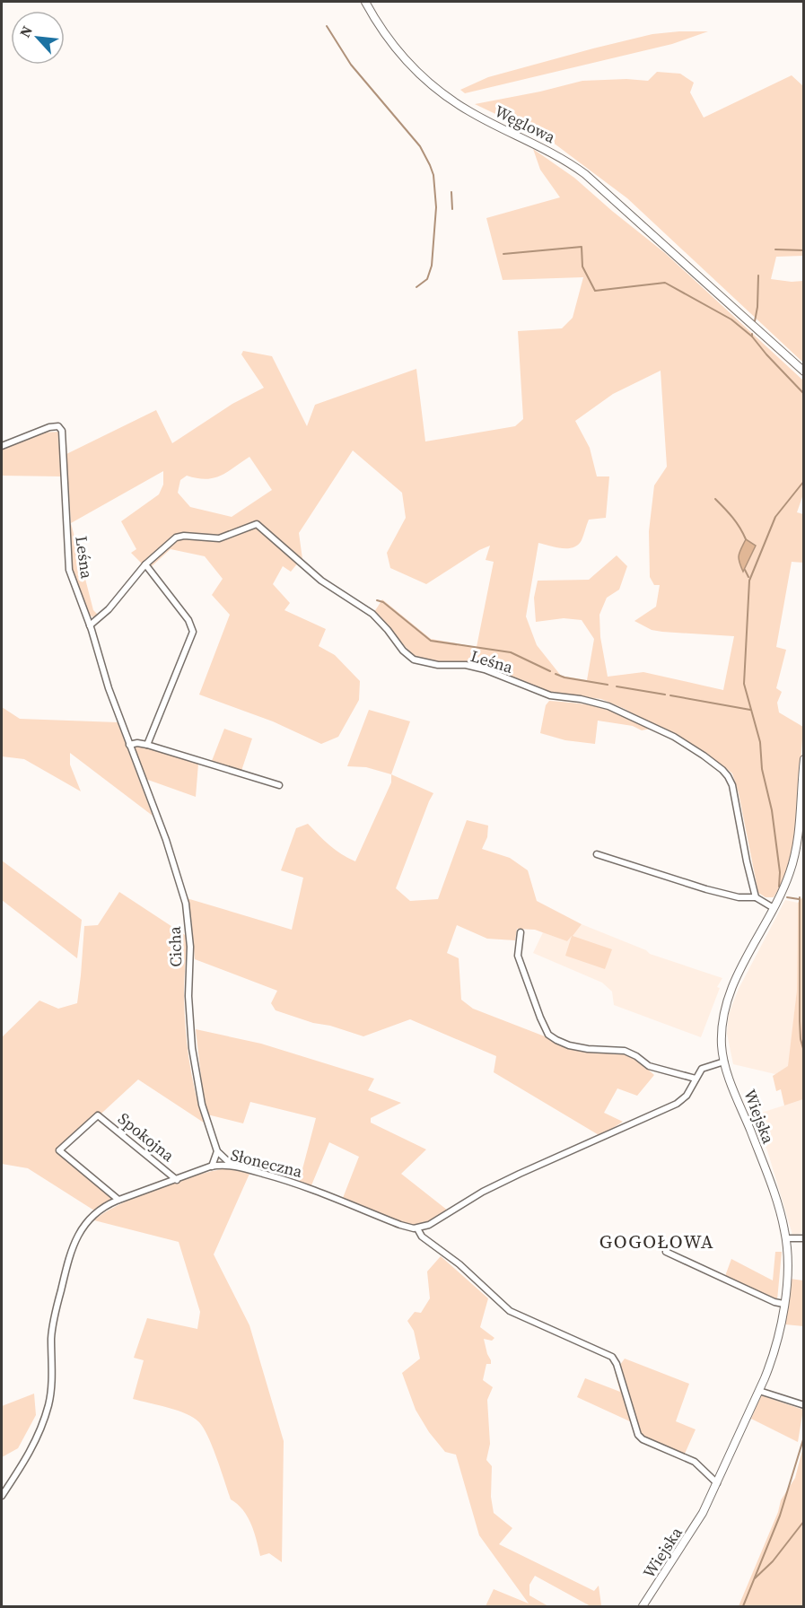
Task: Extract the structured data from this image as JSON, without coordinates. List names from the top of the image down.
{
  "streets": {
    "street": [
      "Węglowa",
      "Leśna",
      "Cicha",
      "Wiejska",
      "Spokojna",
      "Słoneczna"
    ]
  },
  "crossings": [
    ["Leśna", "Cicha"],
    ["Cicha", "Słoneczna"],
    ["Spokojna", "Słoneczna"]
  ],
  "districts": ["GOGOŁOWA"],
  "north": "top left"
}
